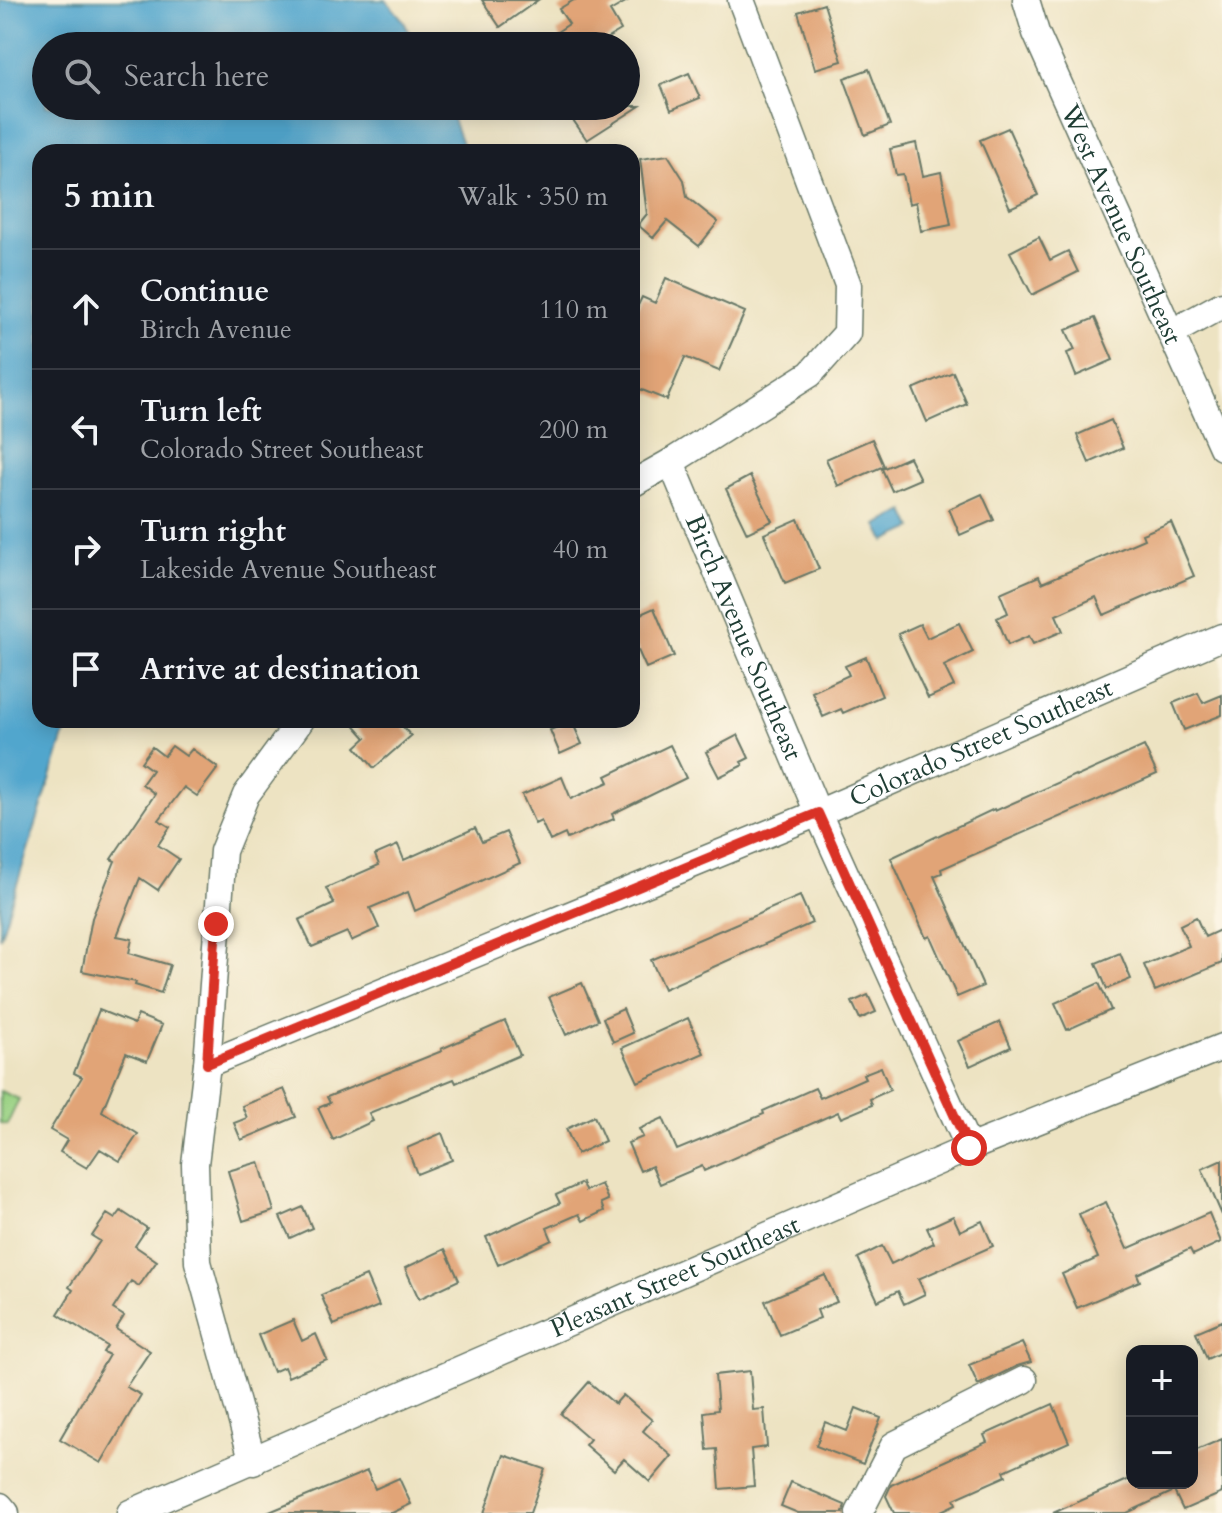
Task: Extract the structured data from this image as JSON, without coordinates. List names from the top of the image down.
{
  "streets": {
    "street": [
      "West Avenue Southeast",
      "Birch Avenue Southeast",
      "Colorado Street Southeast",
      "Pleasant Street Southeast"
    ]
  },
  "crossings": [
    ["Birch Avenue Southeast", "Colorado Street Southeast"],
    ["Birch Avenue Southeast", "Pleasant Street Southeast"]
  ],
  "page": {
    "search": "Search here",
    "heading": ["5 min", "Walk · 350 m"],
    "list": [
      ["Continue", "Birch Avenue", "110 m"],
      ["Turn left", "Colorado Street Southeast", "200 m"],
      ["Turn right", "Lakeside Avenue Southeast", "40 m"],
      "Arrive at destination"
    ],
    "map_buttons": ["+", "−"]
  }
}
